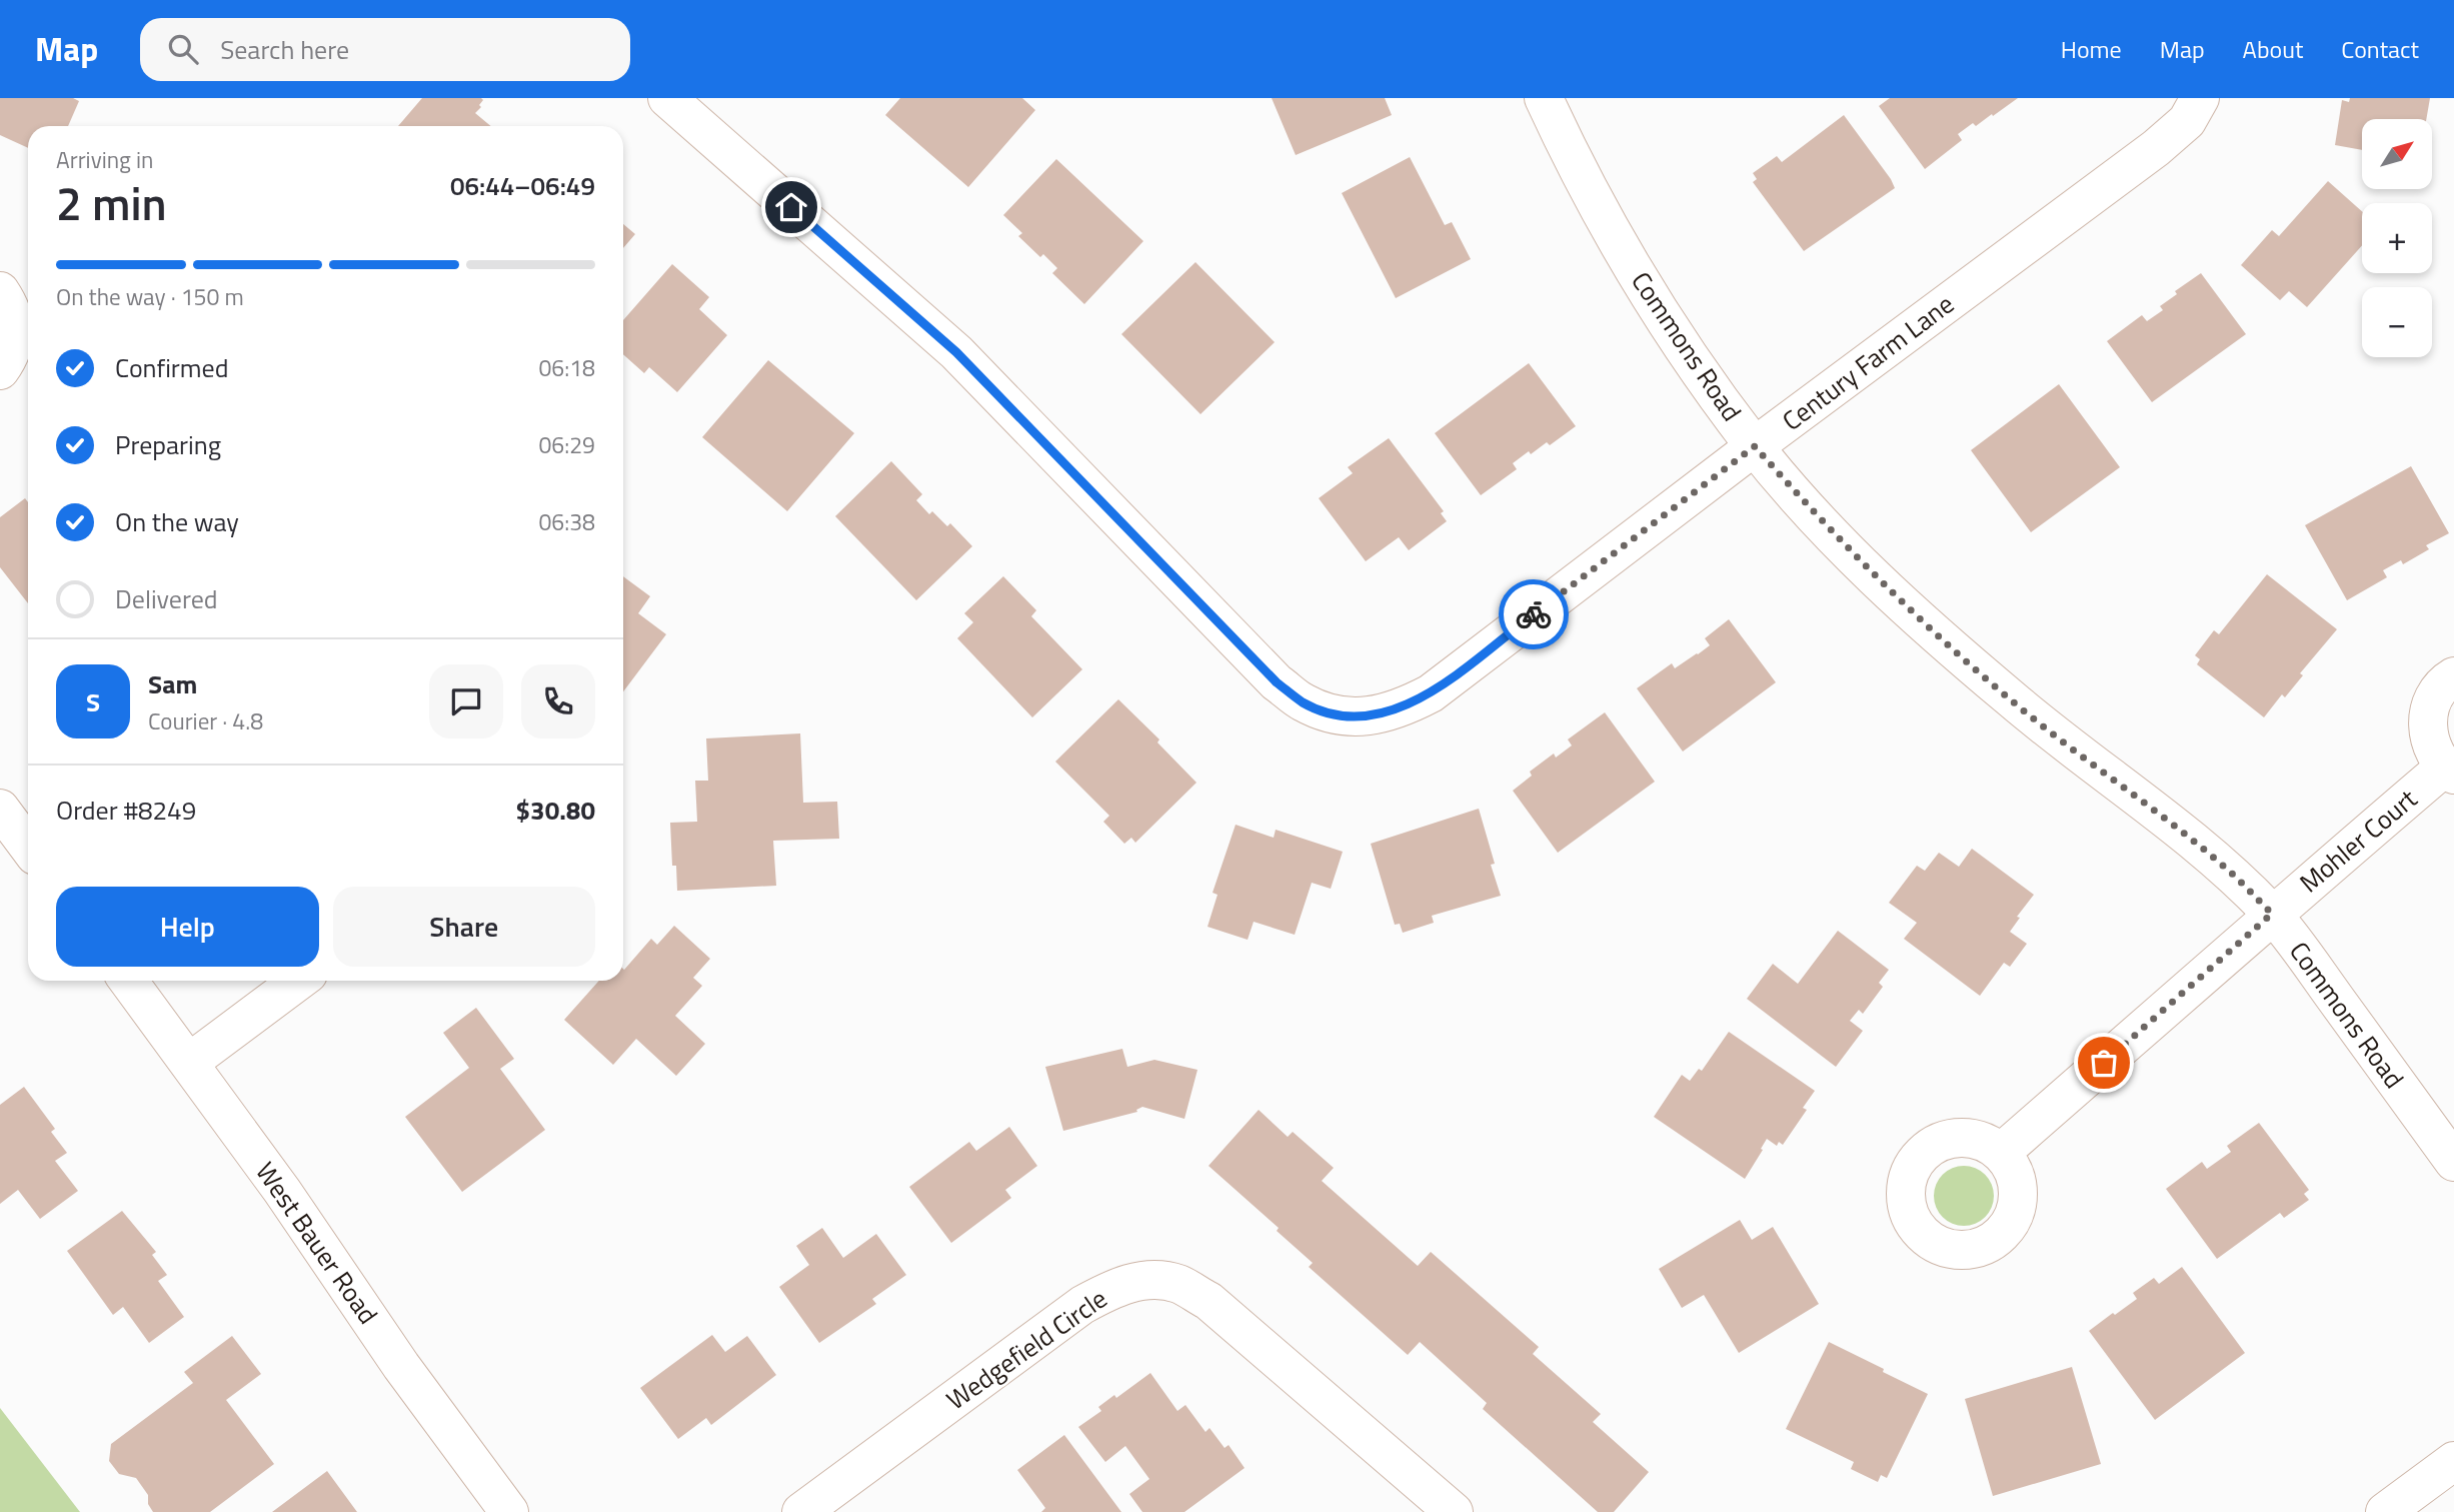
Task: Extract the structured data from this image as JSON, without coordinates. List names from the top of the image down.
{
  "streets": {
    "street": [
      "Commons Road",
      "Century Farm Lane",
      "Mohler Court",
      "West Bauer Road",
      "Wedgefield Circle"
    ]
  },
  "crossings": [
    ["Commons Road", "Century Farm Lane"],
    ["Commons Road", "Mohler Court"]
  ],
  "north": "top right",
  "page": {
    "header": "Map",
    "search": "Search here",
    "nav": [
      "Home",
      "Map",
      "About",
      "Contact"
    ],
    "map_buttons": ["+", "−"],
    "heading": ["2 min", "Arriving in", "06:44–06:49"],
    "panel": [
      "Sam",
      "Courier · 4.8",
      "Order #8249",
      "$30.80"
    ],
    "bar": "On the way · 150 m",
    "list": [
      ["Confirmed", "06:18"],
      ["Preparing", "06:29"],
      ["On the way", "06:38"],
      "Delivered"
    ],
    "round": "S",
    "buttons": ["Help", "Share"]
  }
}
